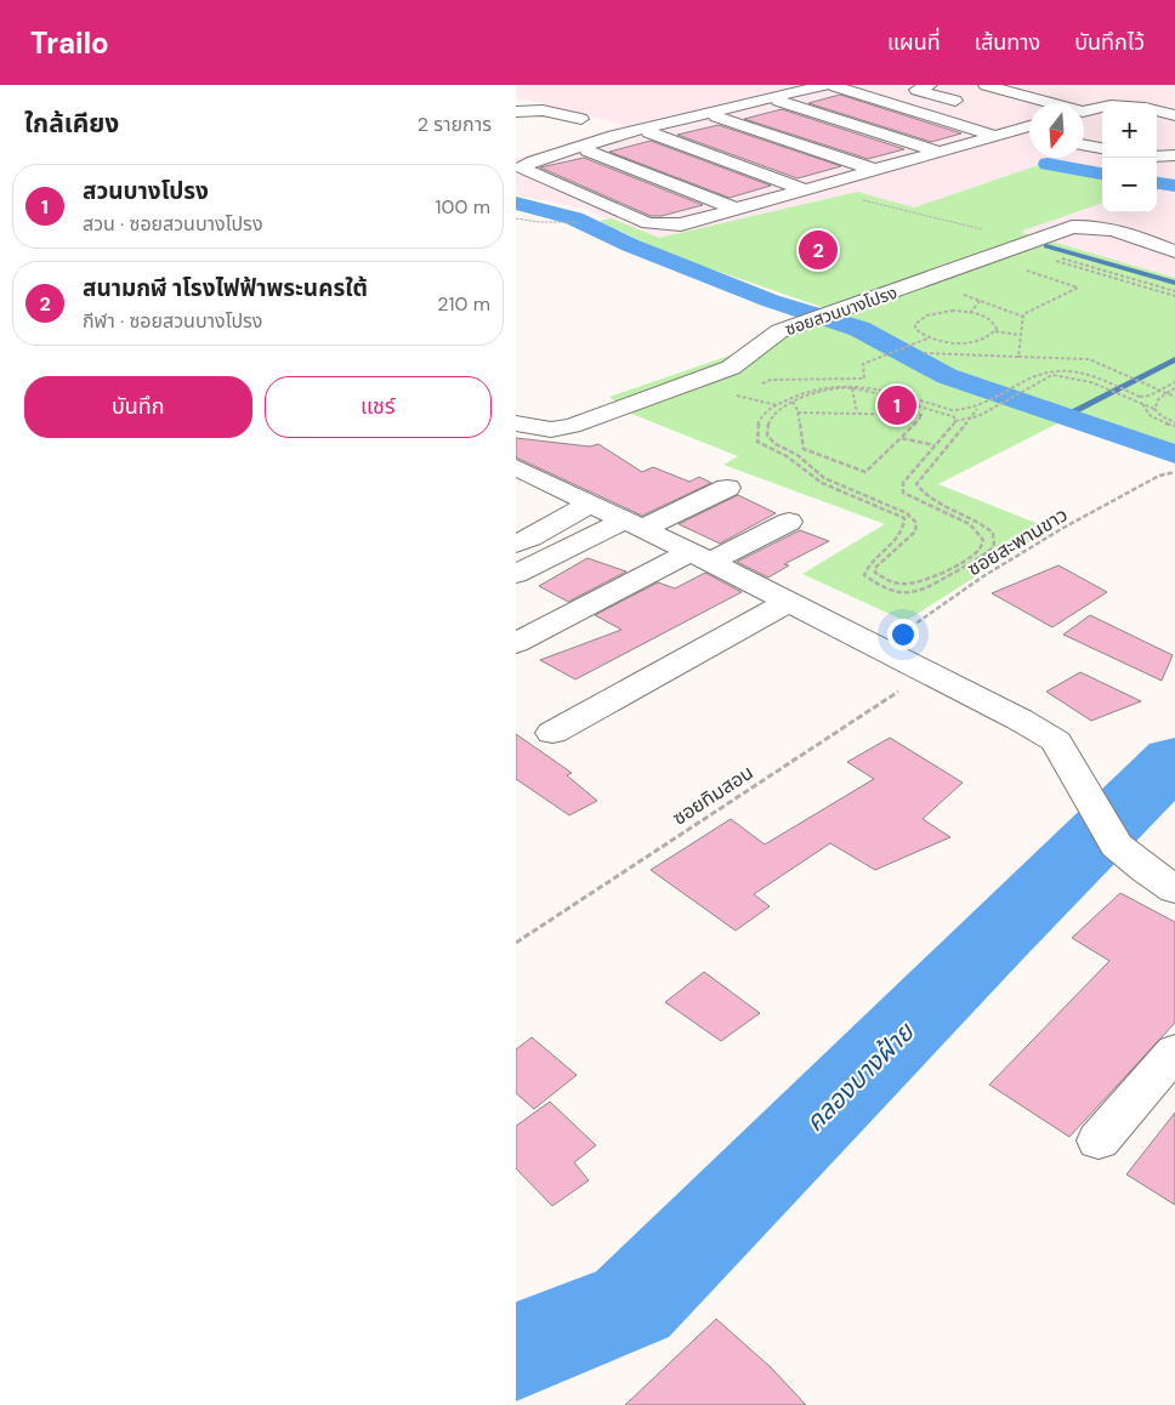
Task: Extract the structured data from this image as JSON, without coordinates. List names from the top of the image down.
{
  "streets": {
    "street": ["ซอยสวนบางโปรง"],
    "path": ["ซอยสะพานขาว", "ซอยทิมสอน"]
  },
  "water": ["คลองบางฝ้าย"],
  "north": "bottom",
  "page": {
    "header": "Trailo",
    "nav": ["แผนที่", "เส้นทาง", "บันทึกไว้"],
    "heading": ["ใกล้เคียง", "2 รายการ"],
    "map_buttons": ["+", "−"],
    "list": [
      {
        "mark": "1",
        "name": "สวนบางโปรง",
        "note": "สวน · ซอยสวนบางโปรง",
        "value": "100 m"
      },
      {
        "mark": "2",
        "name": "สนามกฬี าโรงไฟฟ้าพระนครใต้",
        "note": "กีฬา · ซอยสวนบางโปรง",
        "value": "210 m"
      }
    ],
    "pins": ["2", "1"],
    "buttons": ["บันทึก", "แชร์"]
  }
}
